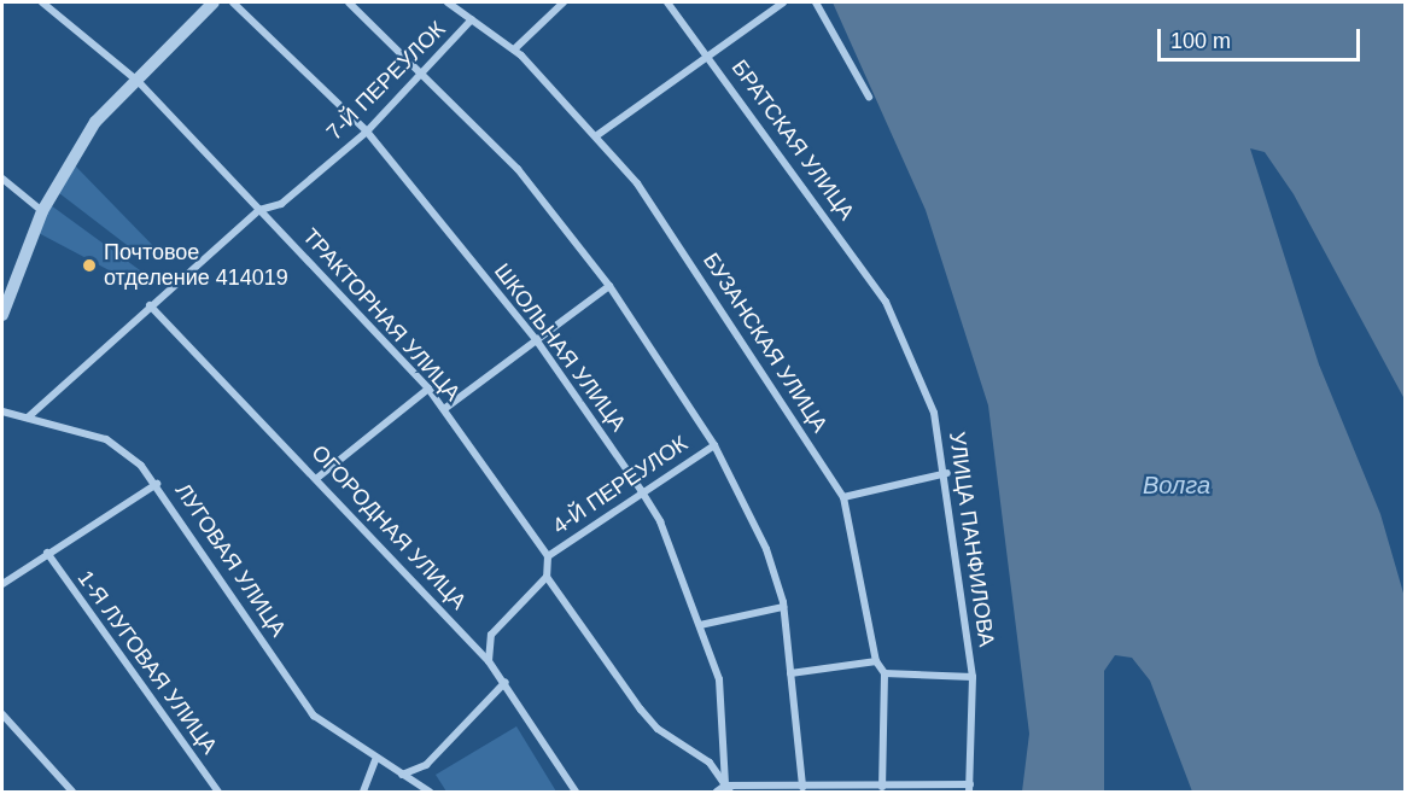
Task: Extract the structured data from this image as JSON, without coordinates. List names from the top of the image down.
{
  "streets": {
    "street": [
      "7-Й ПЕРЕУЛОК",
      "БРАТСКАЯ УЛИЦА",
      "ТРАКТОРНАЯ УЛИЦА",
      "БУЗАНСКАЯ УЛИЦА",
      "ШКОЛЬНАЯ УЛИЦА",
      "4-Й ПЕРЕУЛОК",
      "ОГОРОДНАЯ УЛИЦА",
      "УЛИЦА ПАНФИЛОВА",
      "ЛУГОВАЯ УЛИЦА",
      "1-Я ЛУГОВАЯ УЛИЦА"
    ]
  },
  "crossings": [
    ["7-Й ПЕРЕУЛОК", "ТРАКТОРНАЯ УЛИЦА"],
    ["7-Й ПЕРЕУЛОК", "БУЗАНСКАЯ УЛИЦА"],
    ["7-Й ПЕРЕУЛОК", "ШКОЛЬНАЯ УЛИЦА"],
    ["7-Й ПЕРЕУЛОК", "ОГОРОДНАЯ УЛИЦА"],
    ["7-Й ПЕРЕУЛОК", "ЛУГОВАЯ УЛИЦА"],
    ["БРАТСКАЯ УЛИЦА", "УЛИЦА ПАНФИЛОВА"],
    ["ТРАКТОРНАЯ УЛИЦА", "4-Й ПЕРЕУЛОК"],
    ["ШКОЛЬНАЯ УЛИЦА", "4-Й ПЕРЕУЛОК"]
  ],
  "water": ["Волга"],
  "places": ["Почтовое отделение 414019"],
  "scale_bar": "100 m"
}
